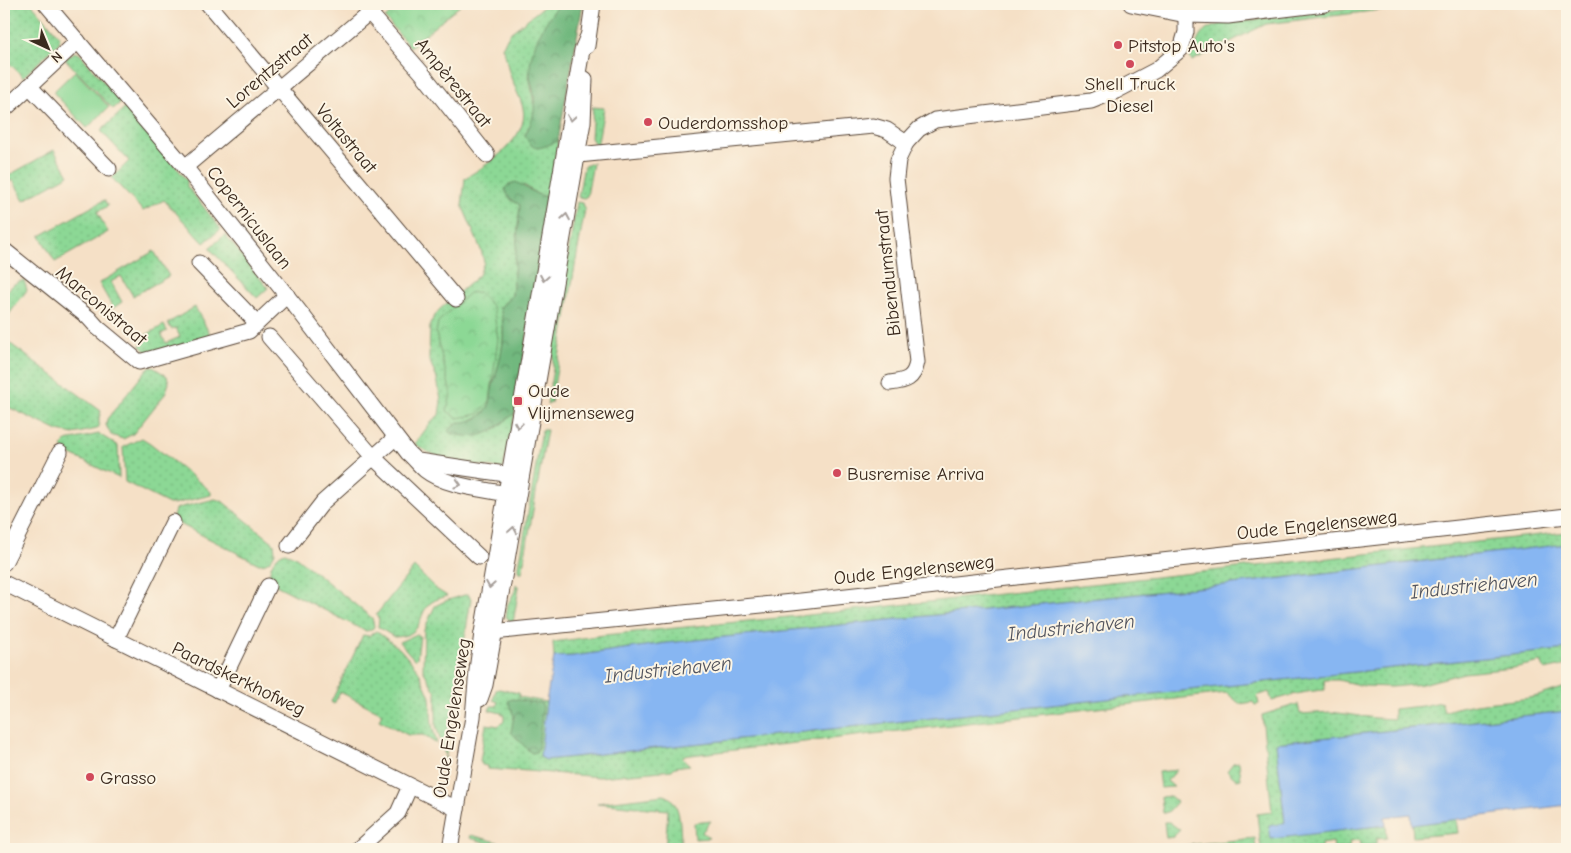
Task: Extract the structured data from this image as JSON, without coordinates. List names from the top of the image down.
{
  "streets": {
    "street": [
      "Lorentzstraat",
      "Ampèrestraat",
      "Voltastraat",
      "Copernicuslaan",
      "Bibendumstraat",
      "Marconistraat",
      "Oude Engelenseweg",
      "Paardskerkhofweg"
    ]
  },
  "crossings": [
    ["Lorentzstraat", "Ampèrestraat"],
    ["Lorentzstraat", "Voltastraat"],
    ["Lorentzstraat", "Copernicuslaan"],
    ["Copernicuslaan", "Marconistraat"],
    ["Oude Engelenseweg", "Paardskerkhofweg"]
  ],
  "water": ["Industriehaven"],
  "places": {
    "other": [
      "Pitstop Auto's",
      "Shell Truck Diesel",
      "Ouderdomsshop",
      "Busremise Arriva",
      "Grasso"
    ],
    "transit": ["Oude Vlijmenseweg"]
  },
  "north": "bottom right"
}
